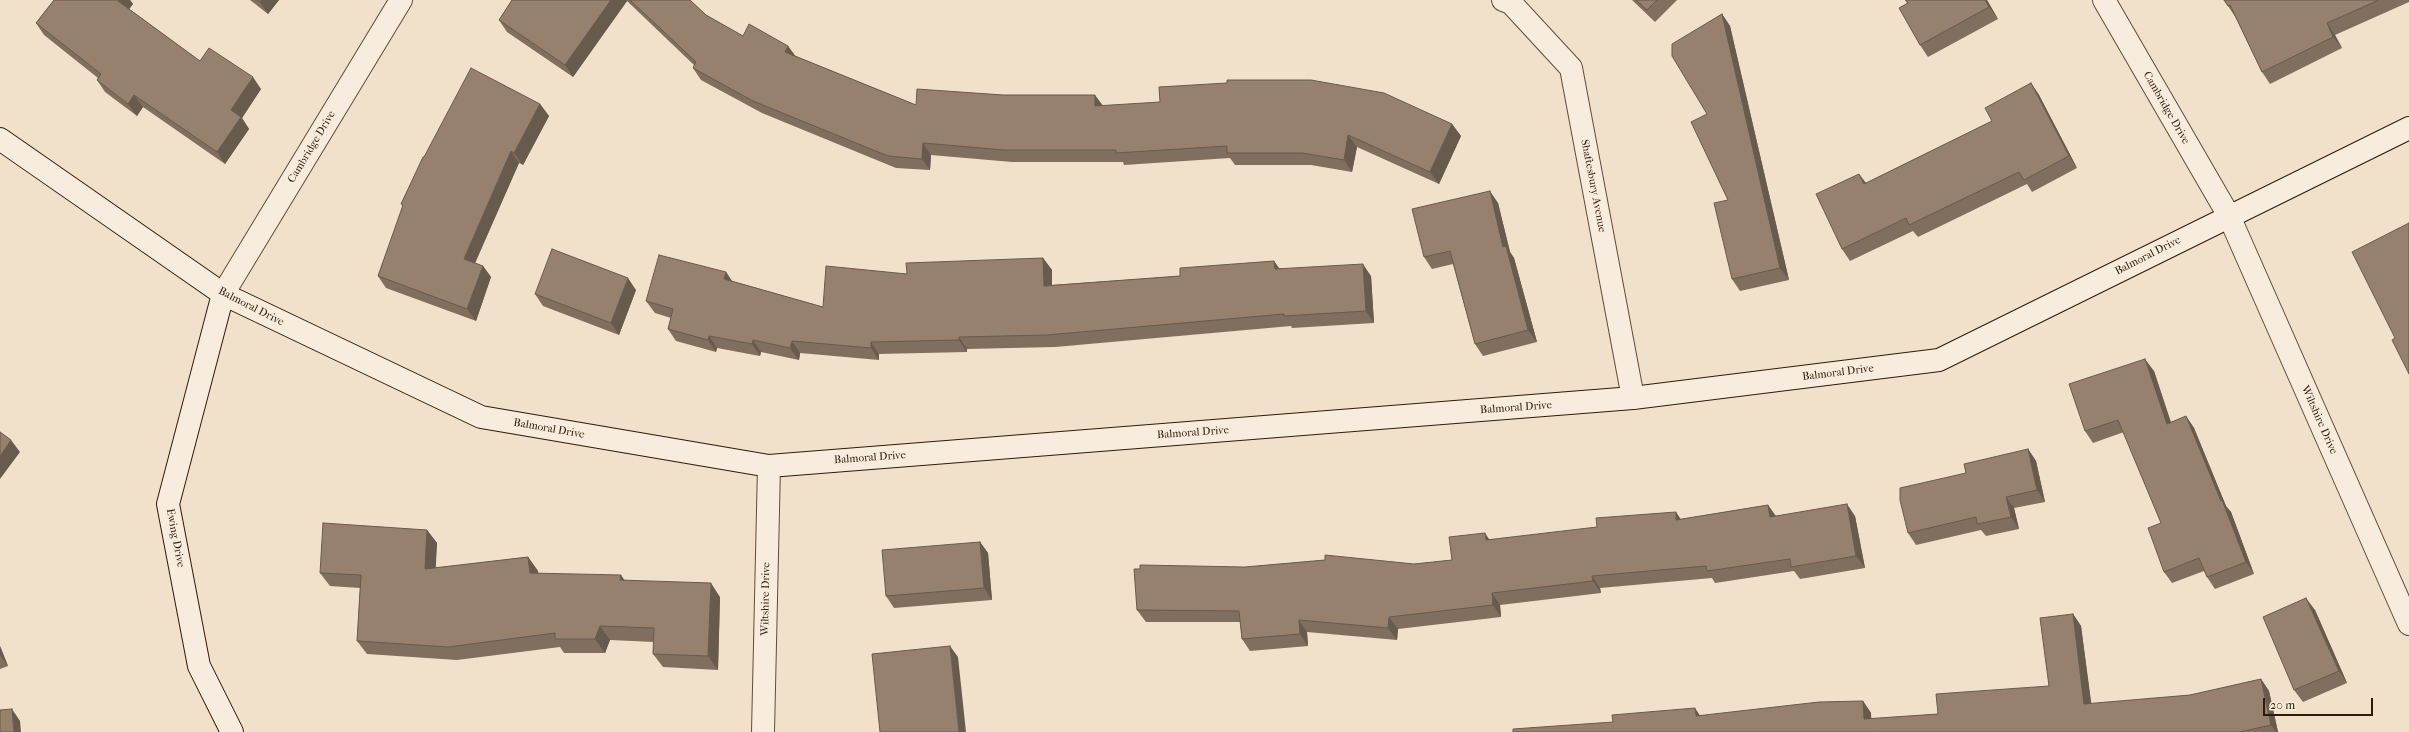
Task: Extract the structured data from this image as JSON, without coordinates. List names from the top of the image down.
{
  "streets": {
    "street": [
      "Cambridge Drive",
      "Shaftesbury Avenue",
      "Balmoral Drive",
      "Wiltshire Drive",
      "Ewing Drive"
    ]
  },
  "crossings": [
    ["Cambridge Drive", "Balmoral Drive"],
    ["Cambridge Drive", "Wiltshire Drive"],
    ["Cambridge Drive", "Ewing Drive"],
    ["Shaftesbury Avenue", "Balmoral Drive"],
    ["Balmoral Drive", "Wiltshire Drive"],
    ["Balmoral Drive", "Ewing Drive"]
  ],
  "scale_bar": "20 m"
}
